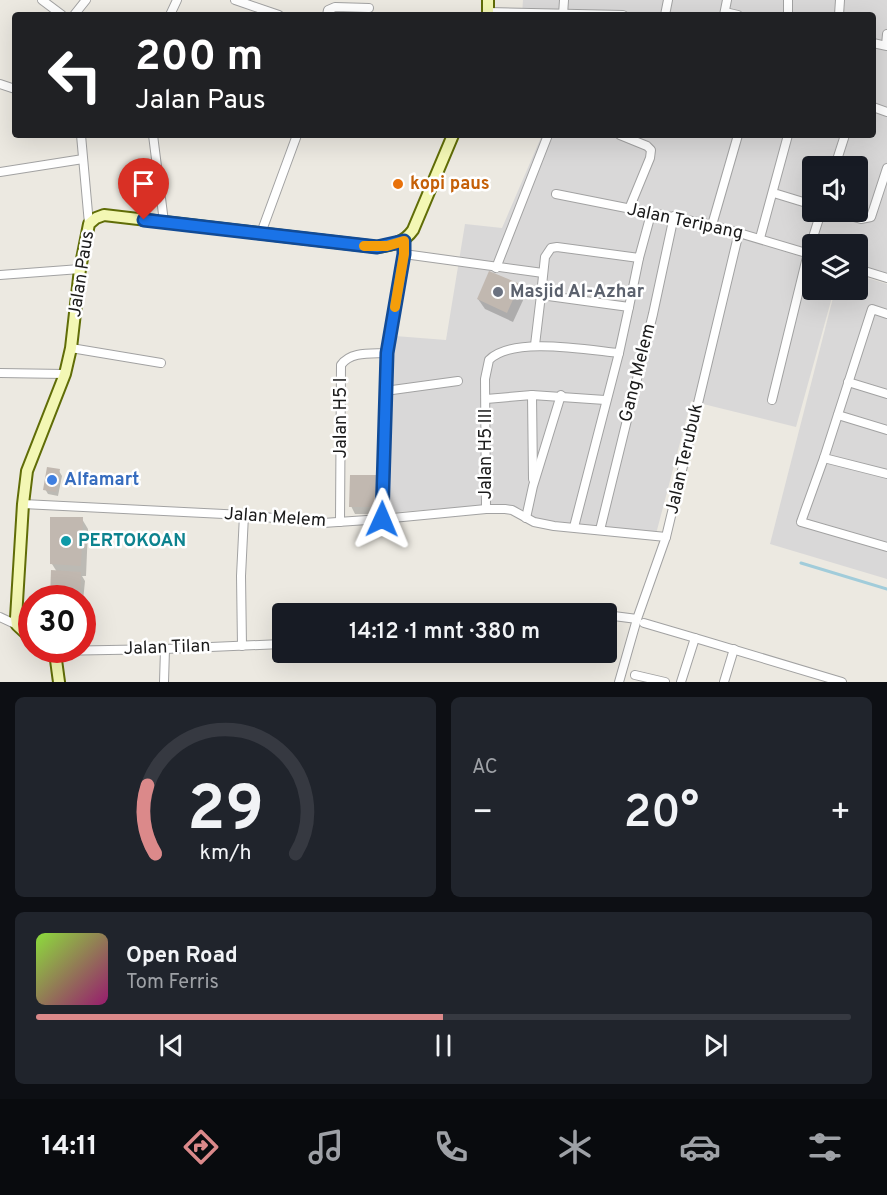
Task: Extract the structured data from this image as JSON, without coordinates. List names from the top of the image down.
{
  "streets": {
    "main road": ["Jalan Paus"],
    "street": [
      "Jalan Teripang",
      "Gang Melem",
      "Jalan H5 I",
      "Jalan H5 III",
      "Jalan Terubuk",
      "Jalan Melem",
      "Jalan Tilan"
    ]
  },
  "crossings": [
    ["Jalan Teripang", "Gang Melem"],
    ["Jalan Teripang", "Jalan Terubuk"],
    ["Jalan Paus", "Jalan Melem"],
    ["Gang Melem", "Jalan Melem"],
    ["Jalan H5 I", "Jalan Melem"],
    ["Jalan H5 III", "Jalan Melem"],
    ["Jalan Terubuk", "Jalan Melem"]
  ],
  "places": [
    "kopi paus",
    "Masjid Al-Azhar",
    "Alfamart",
    "PERTOKOAN"
  ],
  "page": {
    "turn": ["200 m", "Jalan Paus"],
    "limit": "30",
    "trip": "14:12 · 1 mnt · 380 m",
    "tile": "AC",
    "heat": ["−", "20°", "+"],
    "song": ["Open Road", "Tom Ferris"],
    "tabs": "14:11",
    "gauge": ["29", "km/h"]
  }
}
